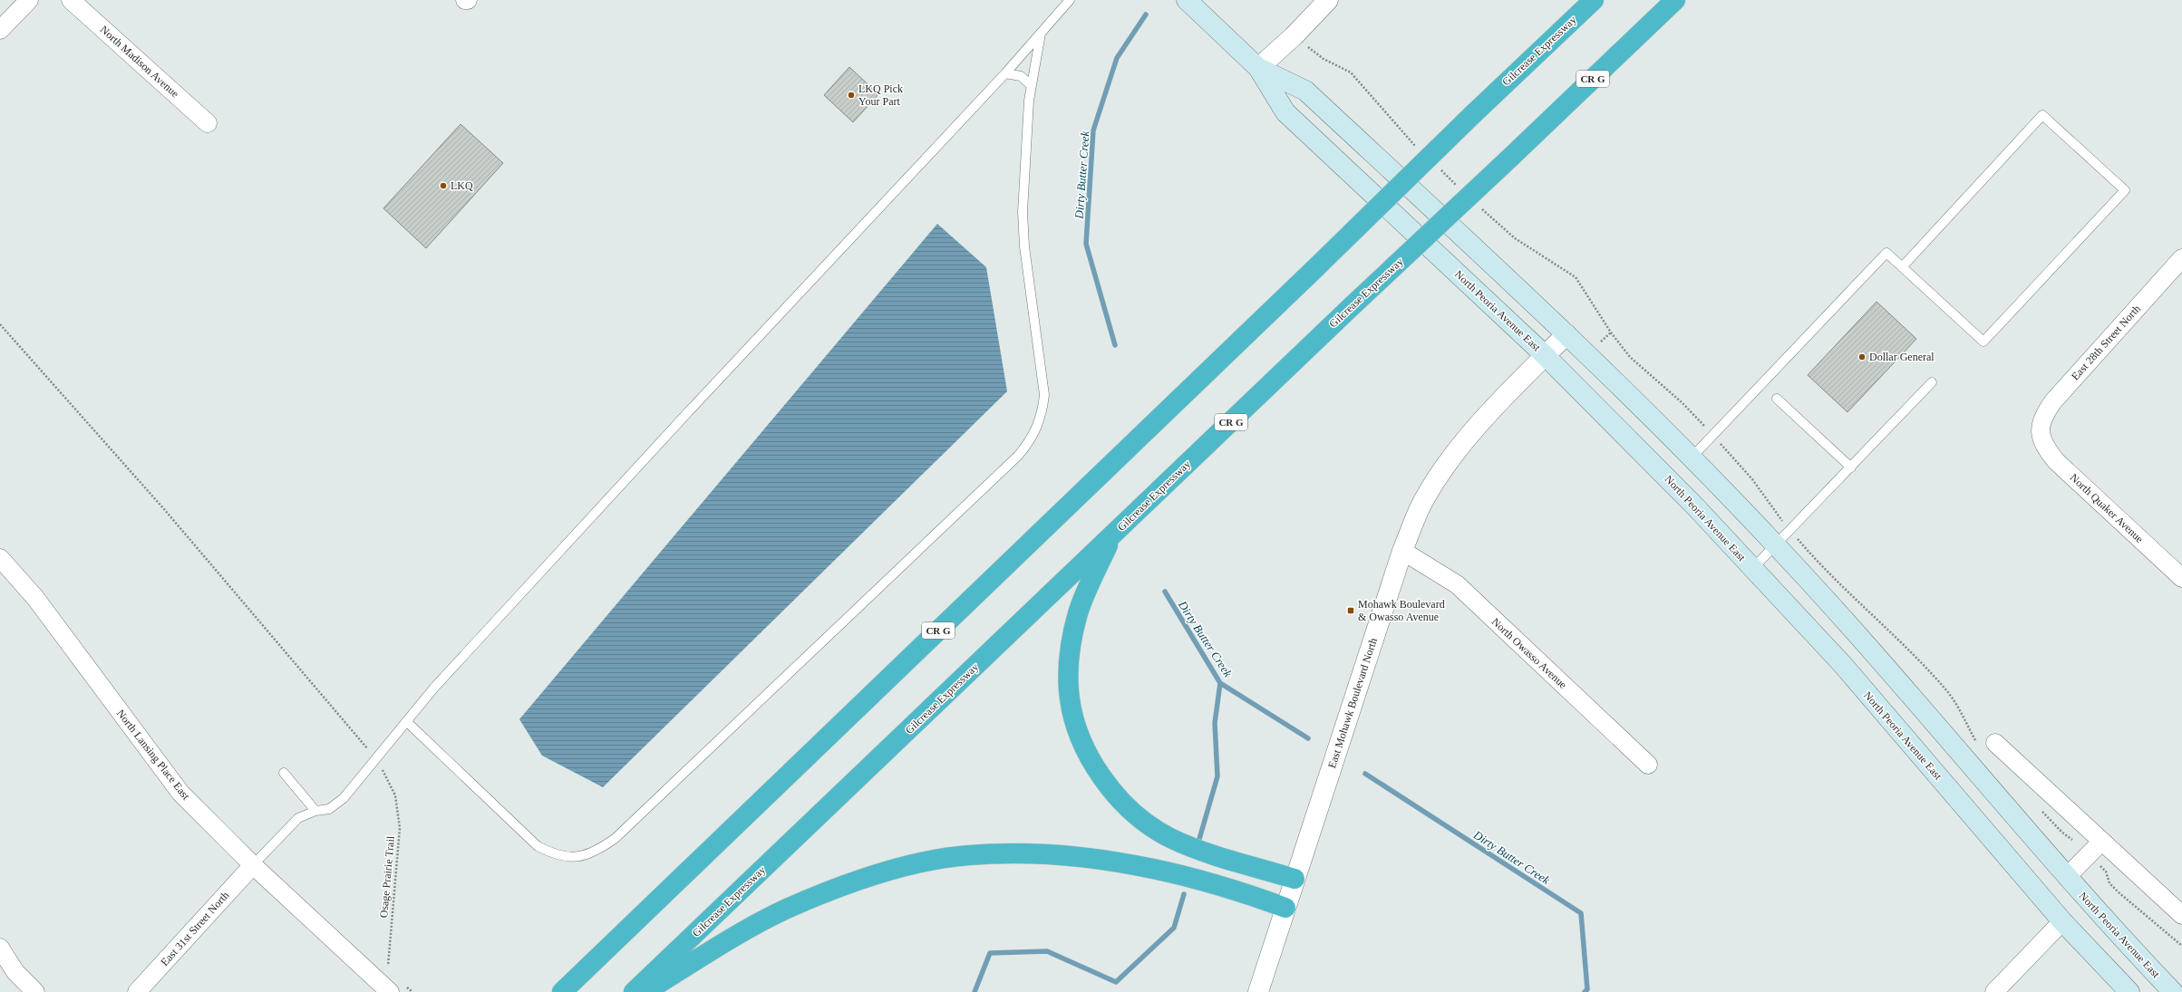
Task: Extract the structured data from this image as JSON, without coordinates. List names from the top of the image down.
{
  "streets": {
    "highway": ["Gilcrease Expressway", "CR G"],
    "main road": ["North Peoria Avenue East"],
    "street": [
      "North Madison Avenue",
      "East 28th Street North",
      "North Quaker Avenue",
      "North Owasso Avenue",
      "East Mohawk Boulevard North",
      "North Lansing Place East",
      "East 31st Street North"
    ],
    "path": ["Osage Prairie Trail"]
  },
  "crossings": [
    ["North Peoria Avenue East", "East Mohawk Boulevard North"],
    ["East 28th Street North", "North Quaker Avenue"],
    ["North Owasso Avenue", "East Mohawk Boulevard North"],
    ["North Lansing Place East", "East 31st Street North"]
  ],
  "water": ["Dirty Butter Creek"],
  "places": {
    "other": ["LKQ Pick Your Part", "LKQ", "Dollar General"],
    "transit": ["Mohawk Boulevard & Owasso Avenue"]
  }
}
